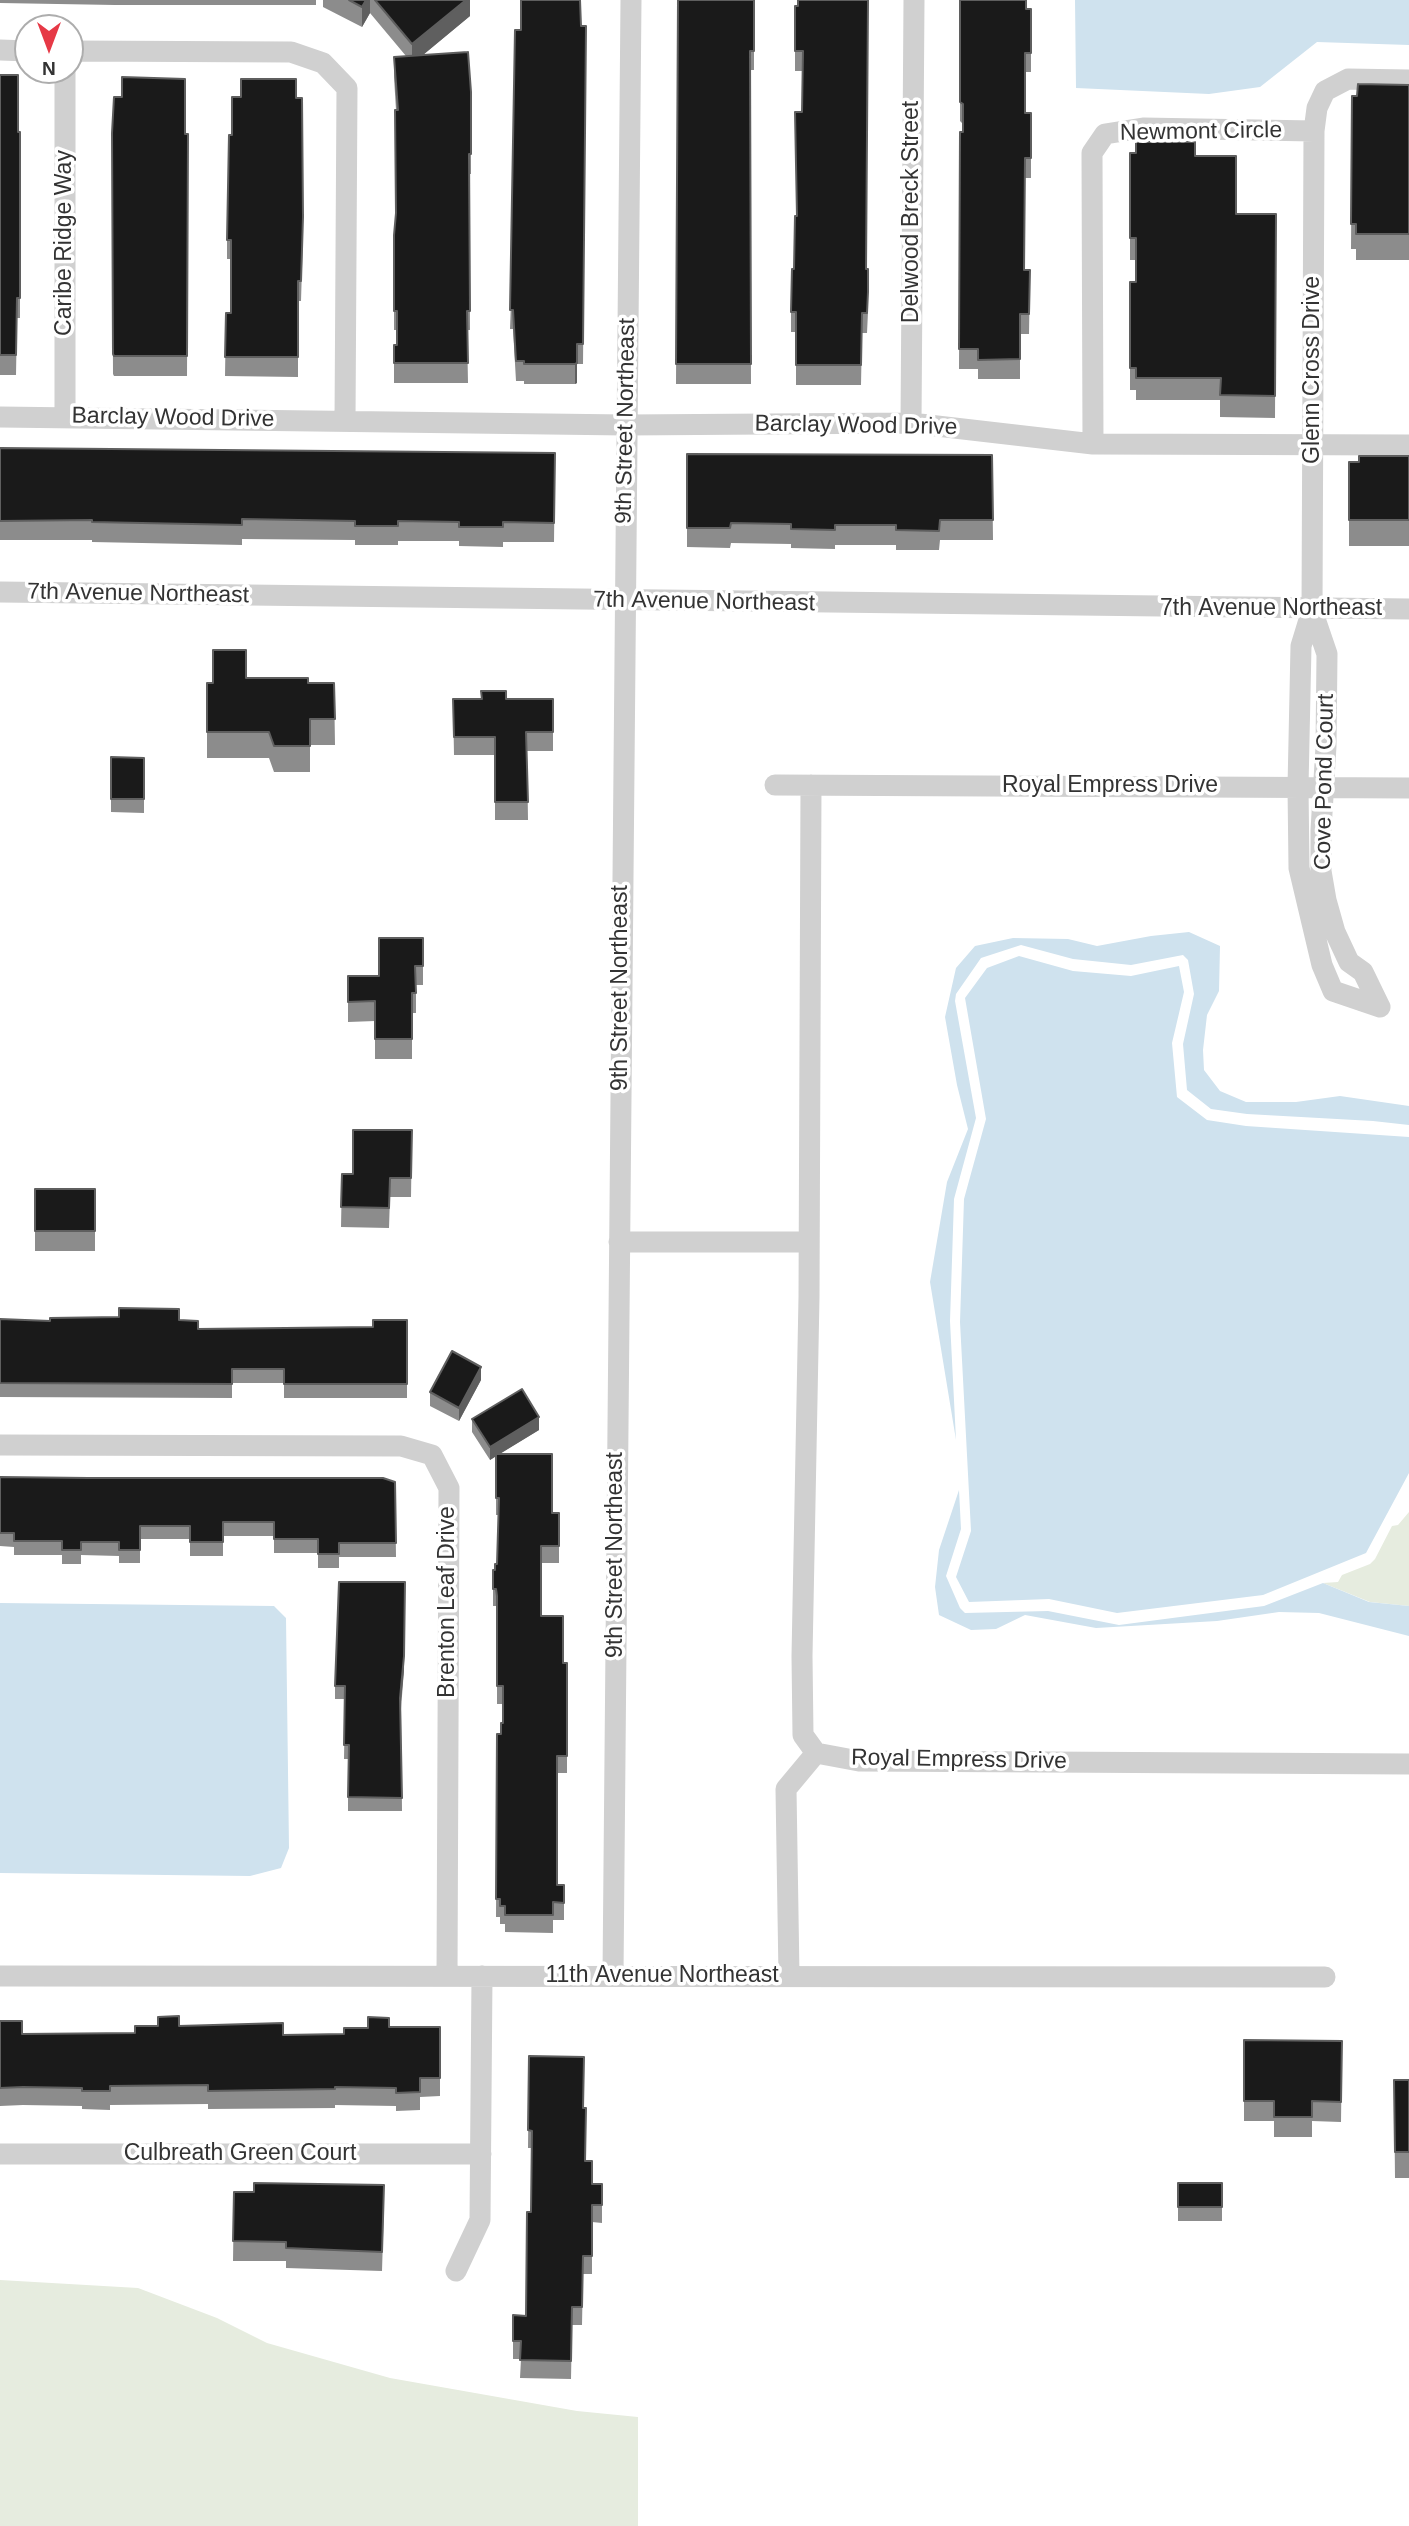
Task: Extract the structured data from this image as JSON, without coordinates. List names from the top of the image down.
{
  "streets": {
    "street": [
      "Newmont Circle",
      "Delwood Breck Street",
      "Caribe Ridge Way",
      "Glenn Cross Drive",
      "Barclay Wood Drive",
      "9th Street Northeast",
      "7th Avenue Northeast",
      "Cove Pond Court",
      "Royal Empress Drive",
      "Brenton Leaf Drive",
      "11th Avenue Northeast",
      "Culbreath Green Court"
    ]
  },
  "crossings": [
    ["Newmont Circle", "Glenn Cross Drive"],
    ["Newmont Circle", "Barclay Wood Drive"],
    ["Delwood Breck Street", "Barclay Wood Drive"],
    ["Caribe Ridge Way", "Barclay Wood Drive"],
    ["Glenn Cross Drive", "Barclay Wood Drive"],
    ["Glenn Cross Drive", "7th Avenue Northeast"],
    ["Glenn Cross Drive", "Cove Pond Court"],
    ["Barclay Wood Drive", "9th Street Northeast"],
    ["9th Street Northeast", "7th Avenue Northeast"],
    ["9th Street Northeast", "11th Avenue Northeast"],
    ["7th Avenue Northeast", "Cove Pond Court"],
    ["Cove Pond Court", "Royal Empress Drive"],
    ["Brenton Leaf Drive", "11th Avenue Northeast"]
  ],
  "north": "bottom"
}
